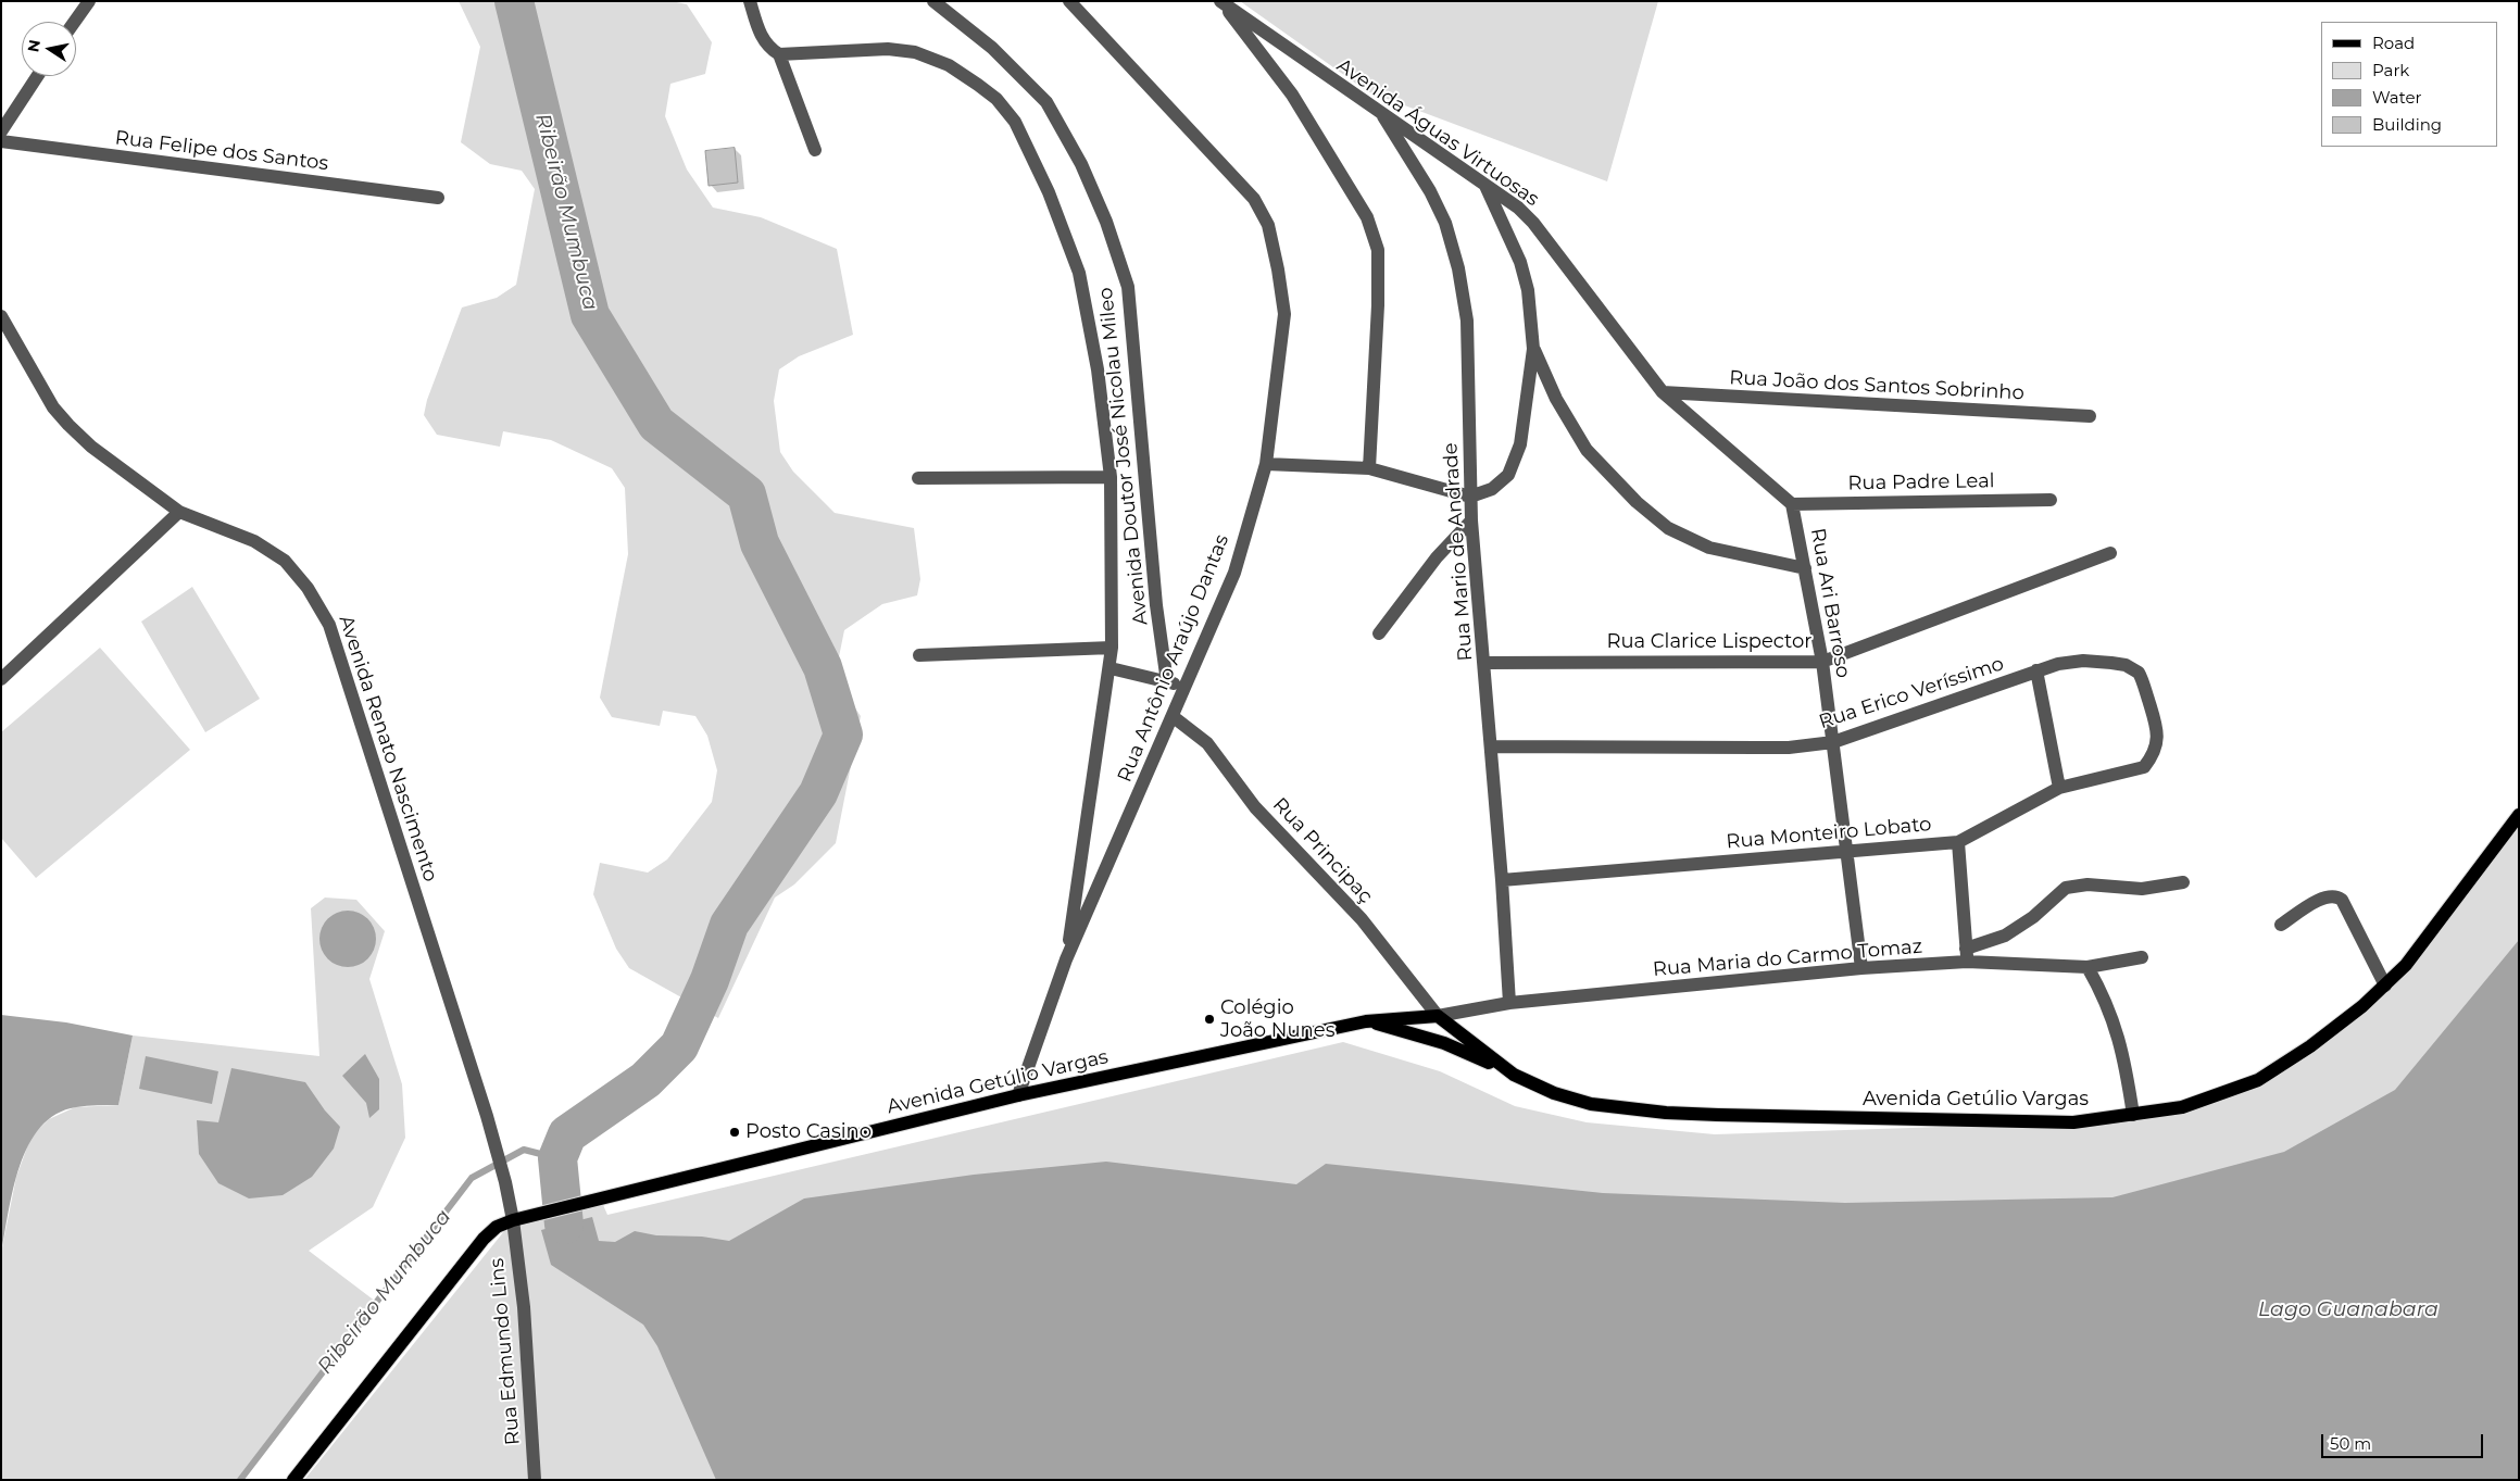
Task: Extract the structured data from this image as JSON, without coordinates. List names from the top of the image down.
{
  "streets": {
    "main road": ["Avenida Getúlio Vargas"],
    "street": [
      "Avenida Águas Virtuosas",
      "Rua Felipe dos Santos",
      "Rua João dos Santos Sobrinho",
      "Avenida Doutor José Nicolau Mileo",
      "Rua Padre Leal",
      "Rua Mario de Andrade",
      "Rua Ari Barroso",
      "Rua Clarice Lispector",
      "Rua Antônio Araújo Dantas",
      "Rua Erico Veríssimo",
      "Avenida Renato Nascimento",
      "Rua Monteiro Lobato",
      "Rua Principaç",
      "Rua Maria do Carmo Tomaz",
      "Rua Edmundo Lins"
    ]
  },
  "crossings": [
    ["Avenida Águas Virtuosas", "Rua João dos Santos Sobrinho"],
    ["Avenida Águas Virtuosas", "Rua Padre Leal"],
    ["Avenida Águas Virtuosas", "Rua Mario de Andrade"],
    ["Avenida Águas Virtuosas", "Rua Ari Barroso"],
    ["Rua Padre Leal", "Rua Ari Barroso"],
    ["Rua Mario de Andrade", "Rua Clarice Lispector"],
    ["Rua Mario de Andrade", "Rua Erico Veríssimo"],
    ["Rua Mario de Andrade", "Rua Monteiro Lobato"],
    ["Rua Mario de Andrade", "Rua Maria do Carmo Tomaz"],
    ["Rua Ari Barroso", "Rua Clarice Lispector"],
    ["Rua Ari Barroso", "Rua Erico Veríssimo"],
    ["Rua Ari Barroso", "Rua Monteiro Lobato"],
    ["Rua Ari Barroso", "Rua Maria do Carmo Tomaz"],
    ["Rua Antônio Araújo Dantas", "Rua Principaç"],
    ["Rua Antônio Araújo Dantas", "Avenida Getúlio Vargas"],
    ["Rua Erico Veríssimo", "Rua Monteiro Lobato"],
    ["Avenida Renato Nascimento", "Rua Edmundo Lins"],
    ["Rua Principaç", "Rua Maria do Carmo Tomaz"],
    ["Rua Principaç", "Avenida Getúlio Vargas"],
    ["Rua Maria do Carmo Tomaz", "Avenida Getúlio Vargas"],
    ["Avenida Getúlio Vargas", "Rua Edmundo Lins"]
  ],
  "water": ["Ribeirão Mumbuca", "Lago Guanabara"],
  "places": ["Colégio João Nunes", "Posto Casino"],
  "legend": [
    "Road",
    "Park",
    "Water",
    "Building"
  ],
  "scale_bar": "50 m",
  "north": "left"
}
